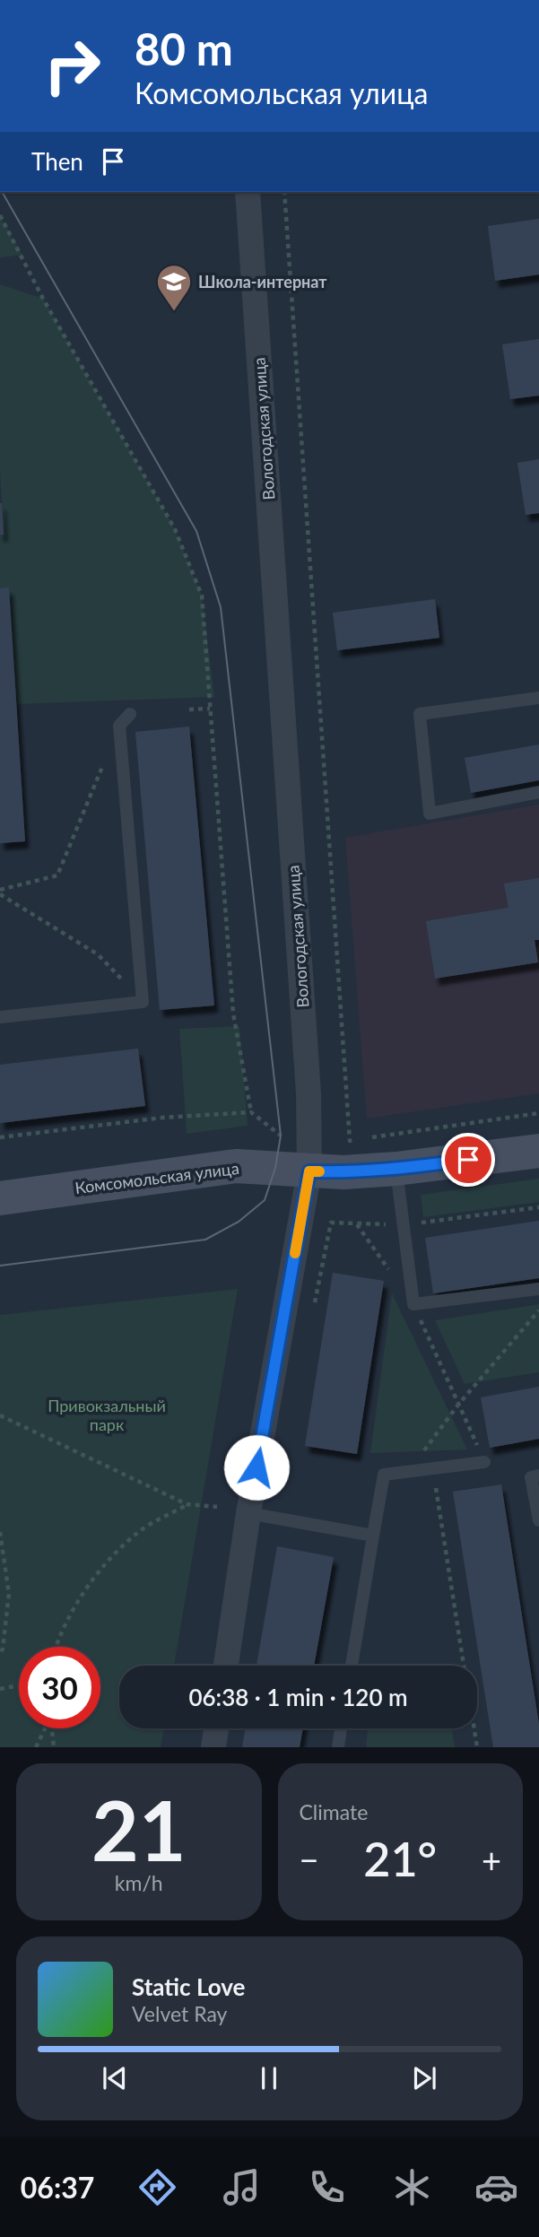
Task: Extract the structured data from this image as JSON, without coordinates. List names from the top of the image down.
{
  "streets": {
    "street": ["Вологодская улица", "Комсомольская улица"]
  },
  "crossings": [
    ["Вологодская улица", "Комсомольская улица"]
  ],
  "parks": ["Привокзальный парк"],
  "places": {
    "school or university": ["Школа-интернат"]
  },
  "page": {
    "turn": ["80 m", "Комсомольская улица"],
    "then": "Then",
    "limit": "30",
    "trip": "06:38 · 1 min · 120 m",
    "tile": [
      ["21", "km/h"],
      "Climate"
    ],
    "heat": ["−", "21°", "+"],
    "song": ["Static Love", "Velvet Ray"],
    "tabs": "06:37"
  }
}
